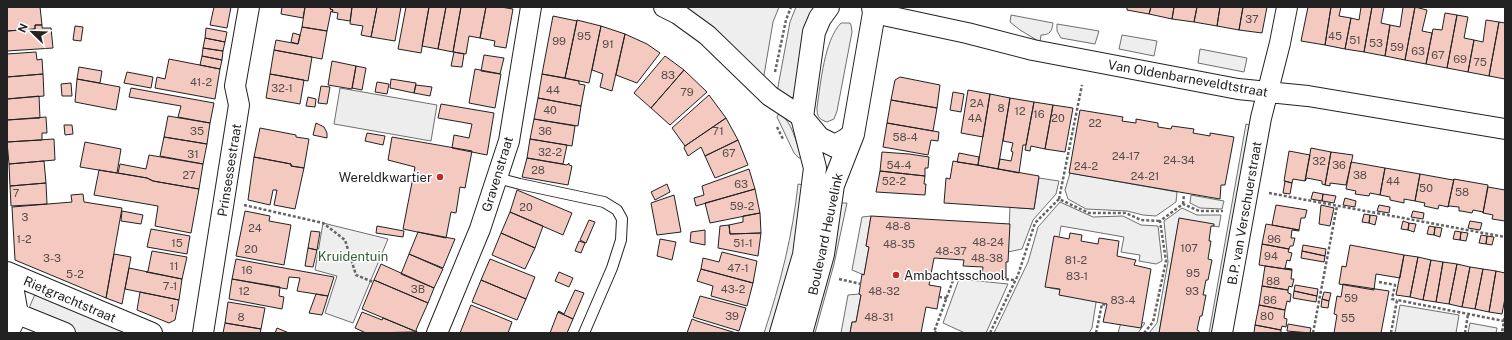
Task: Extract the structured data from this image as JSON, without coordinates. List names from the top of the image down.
{
  "streets": {
    "main road": ["Boulevard Heuvelink"],
    "street": [
      "Van Oldenbarneveldtstraat",
      "Prinsessestraat",
      "Gravenstraat",
      "B.P. van Verschuerstraat",
      "Rietgrachtstraat"
    ]
  },
  "crossings": [
    ["Van Oldenbarneveldtstraat", "B.P. van Verschuerstraat"],
    ["Van Oldenbarneveldtstraat", "Boulevard Heuvelink"]
  ],
  "parks": ["Kruidentuin"],
  "places": ["Wereldkwartier", "Ambachtsschool"],
  "house_numbers": [
    "37",
    "95",
    "45",
    "51",
    "99",
    "53",
    "91",
    "59",
    "63",
    "67",
    "69",
    "75",
    "83",
    "41-2",
    "32-1",
    "44",
    "79",
    "2A",
    "8",
    "40",
    "12",
    "16",
    "4A",
    "20",
    "22",
    "35",
    "36",
    "71",
    "58-4",
    "32-2",
    "67",
    "31",
    "24-17",
    "24-34",
    "32",
    "54-4",
    "36",
    "24-2",
    "28",
    "27",
    "38",
    "24-21",
    "52-2",
    "44",
    "63",
    "50",
    "58",
    "7",
    "59-2",
    "20",
    "3",
    "48-8",
    "24",
    "1-2",
    "96",
    "48-24",
    "15",
    "51-1",
    "48-35",
    "107",
    "20",
    "48-37",
    "94",
    "3-3",
    "48-38",
    "81-2",
    "11",
    "47-1",
    "16",
    "95",
    "5-2",
    "83-1",
    "88",
    "7-1",
    "3B",
    "43-2",
    "12",
    "48-32",
    "93",
    "59",
    "83-4",
    "86",
    "1",
    "39",
    "80",
    "8",
    "48-31",
    "55"
  ],
  "north": "top left"
}
